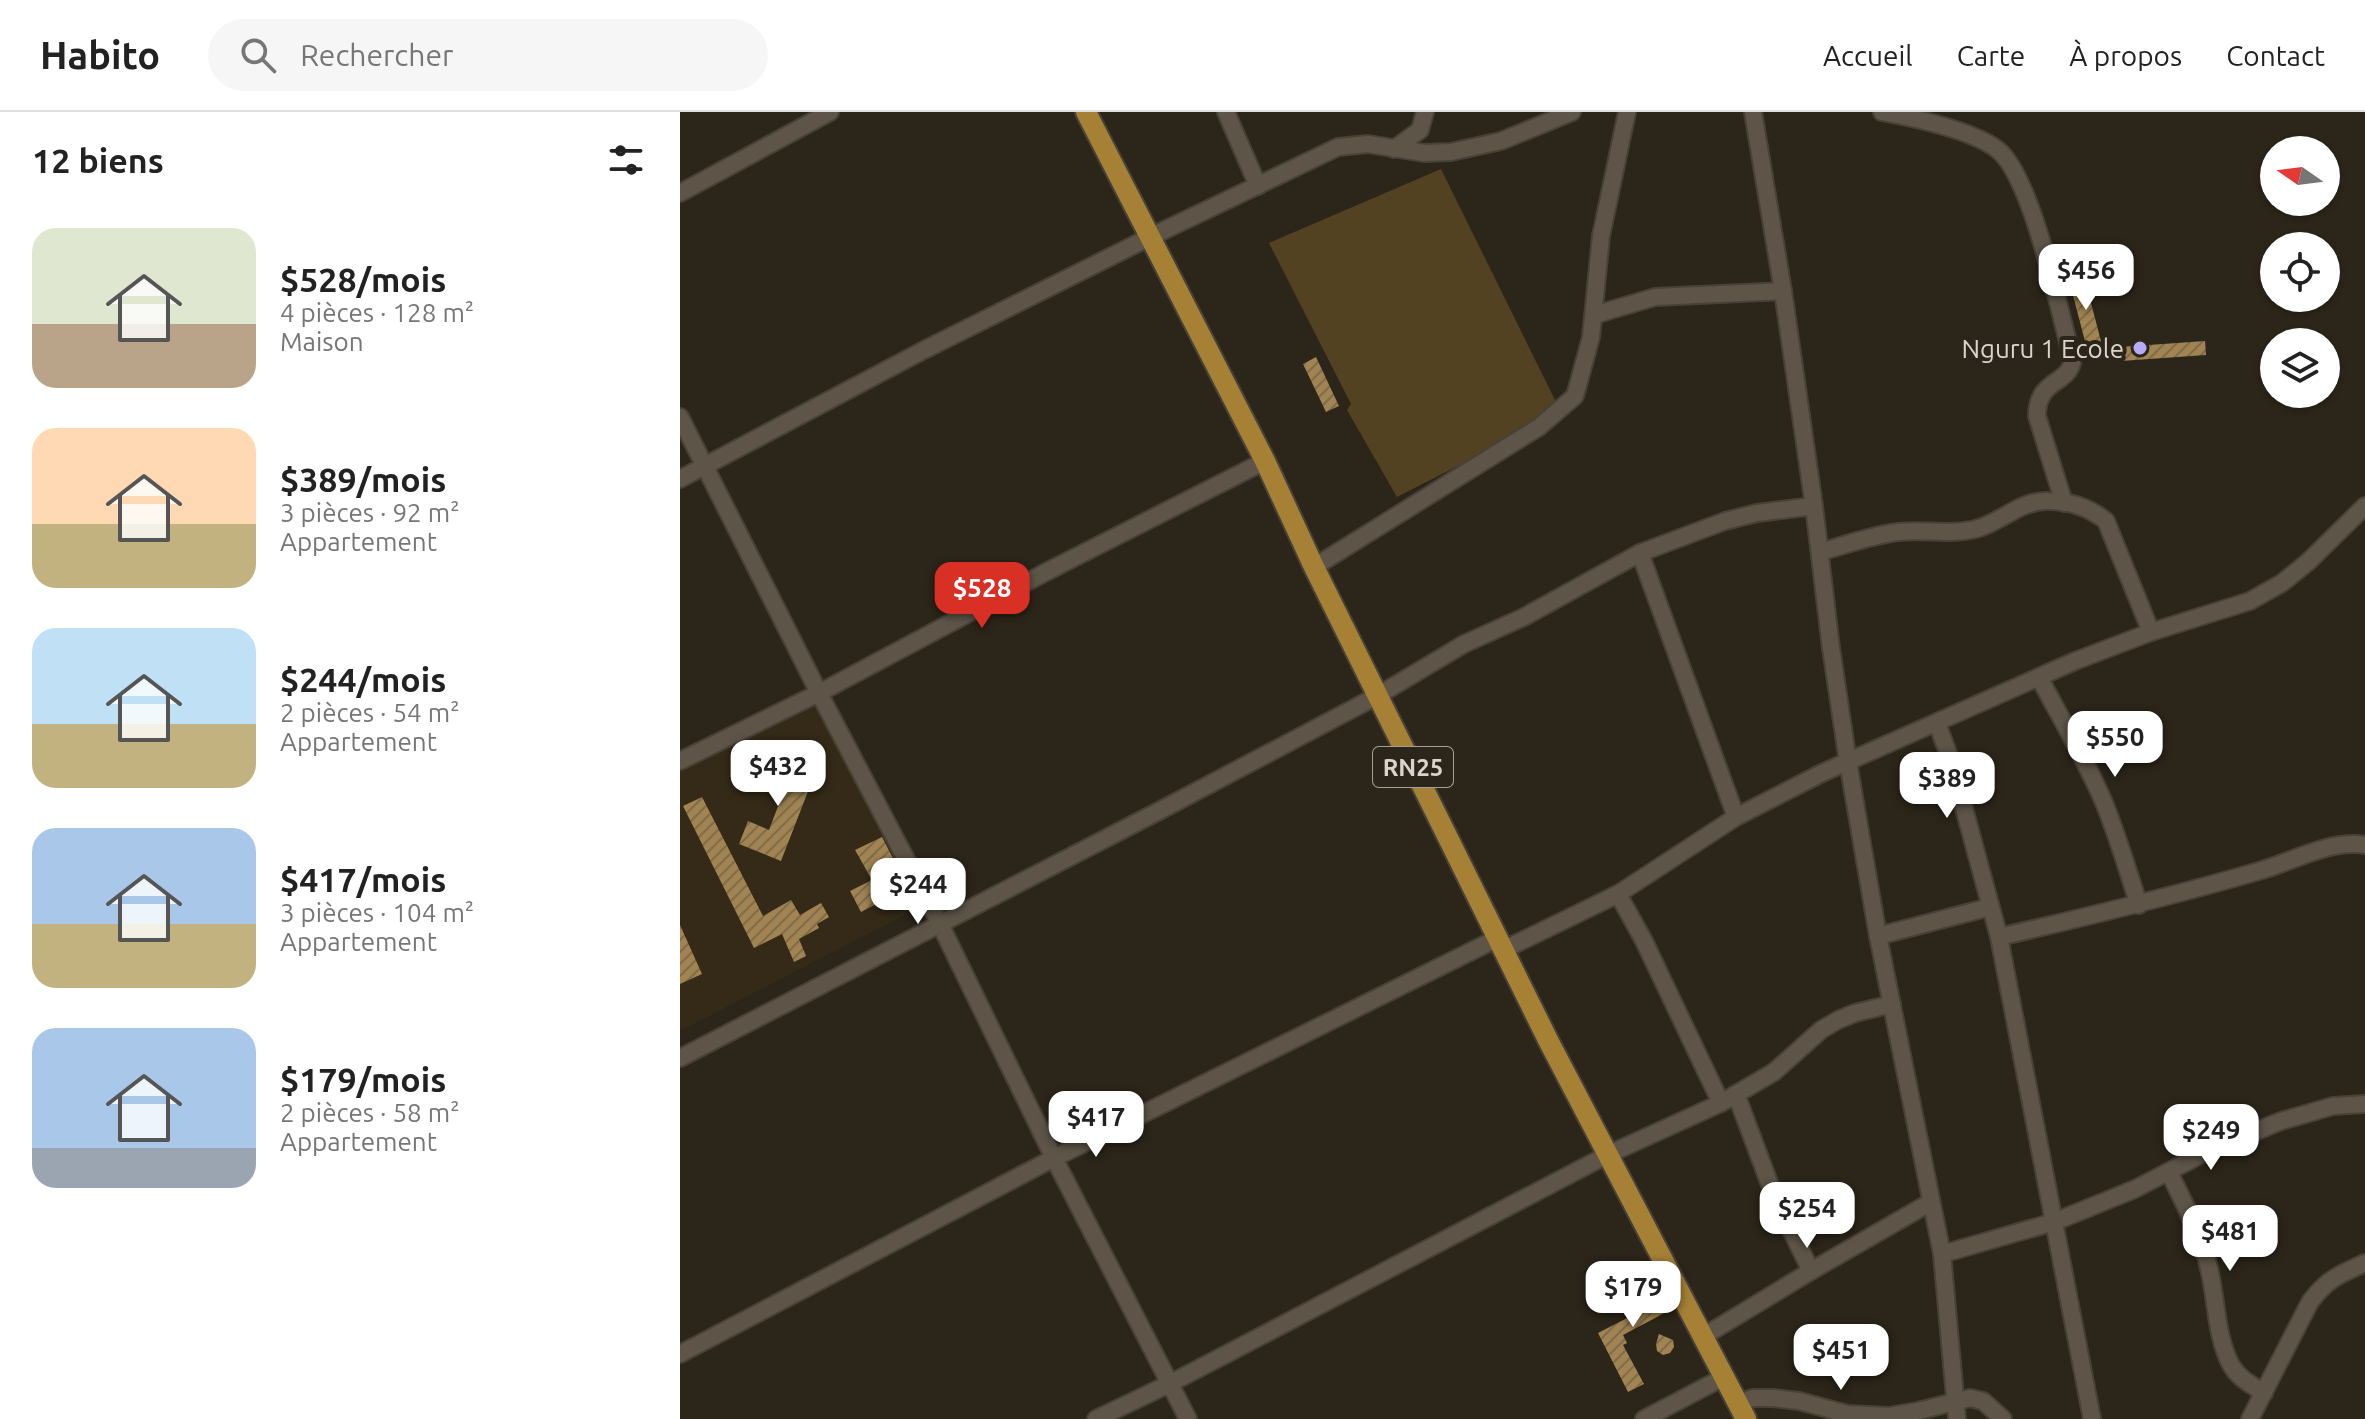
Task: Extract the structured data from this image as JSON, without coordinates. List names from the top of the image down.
{
  "streets": {
    "main road": ["RN25"]
  },
  "places": ["Nguru 1 Ecole"],
  "north": "left",
  "page": {
    "header": "Habito",
    "search": "Rechercher",
    "nav": [
      "Accueil",
      "Carte",
      "À propos",
      "Contact"
    ],
    "heading": "12 biens",
    "list": [
      {
        "name": "$528/mois",
        "note": "4 pièces · 128 m² · Maison"
      },
      {
        "name": "$389/mois",
        "note": "3 pièces · 92 m² · Appartement"
      },
      {
        "name": "$244/mois",
        "note": "2 pièces · 54 m² · Appartement"
      },
      {
        "name": "$417/mois",
        "note": "3 pièces · 104 m² · Appartement"
      },
      {
        "name": "$179/mois",
        "note": "2 pièces · 58 m² · Appartement"
      }
    ],
    "price": [
      "$456",
      "$528",
      "$550",
      "$432",
      "$389",
      "$244",
      "$417",
      "$249",
      "$254",
      "$481",
      "$179",
      "$451"
    ]
  }
}
